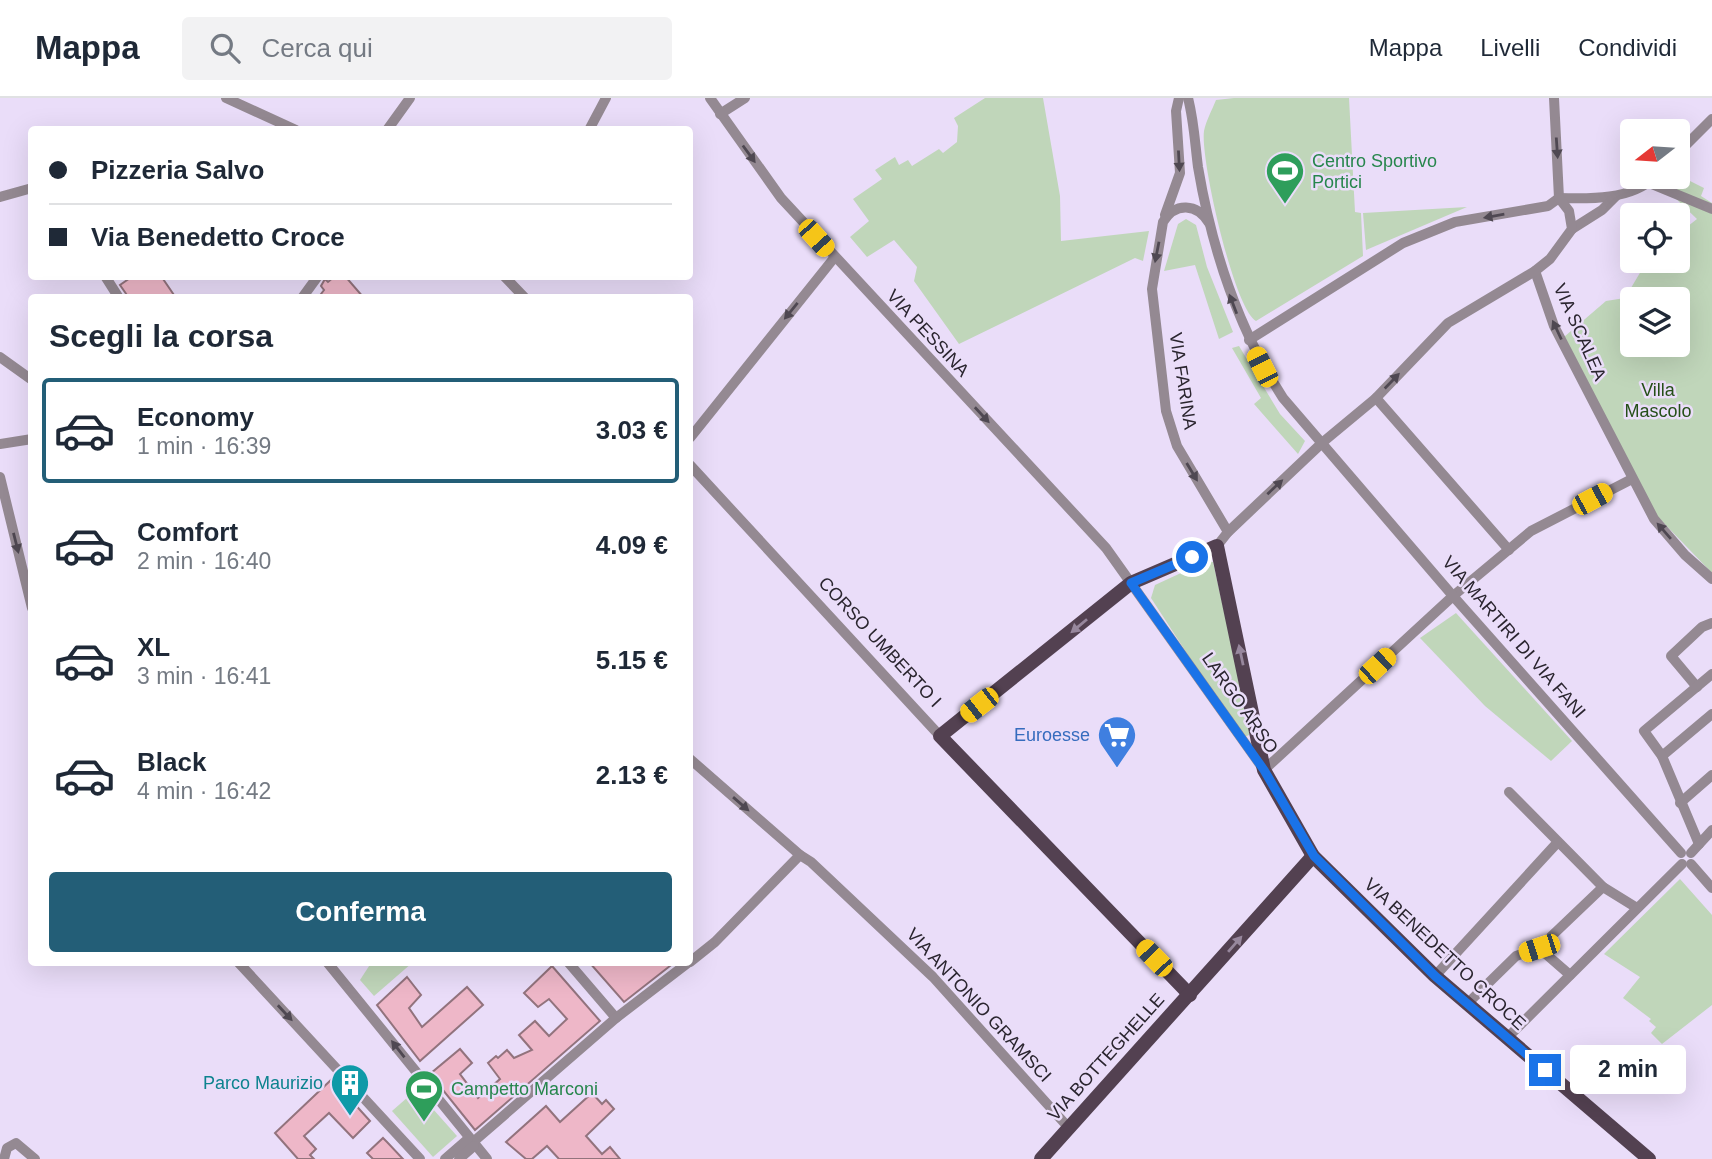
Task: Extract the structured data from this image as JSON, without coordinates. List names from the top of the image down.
{
  "streets": {
    "main road": [
      "CORSO UMBERTO I",
      "LARGO ARSO",
      "VIA BENEDETTO CROCE",
      "VIA BOTTEGHELLE"
    ],
    "street": [
      "VIA SCALEA",
      "VIA PESSINA",
      "VIA FARINA",
      "VIA MARTIRI DI VIA FANI",
      "VIA ANTONIO GRAMSCI"
    ]
  },
  "crossings": [
    ["VIA PESSINA", "LARGO ARSO"],
    ["CORSO UMBERTO I", "VIA BOTTEGHELLE"],
    ["LARGO ARSO", "VIA BENEDETTO CROCE"],
    ["VIA BENEDETTO CROCE", "VIA BOTTEGHELLE"],
    ["VIA ANTONIO GRAMSCI", "VIA BOTTEGHELLE"]
  ],
  "one_way": ["VIA SCALEA", "VIA PESSINA", "VIA BOTTEGHELLE"],
  "parks": ["Villa Mascolo"],
  "places": {
    "sports": ["Centro Sportivo Portici", "Campetto Marconi"],
    "supermarket": ["Euroesse"],
    "building": ["Parco Maurizio"]
  },
  "north": "left",
  "page": {
    "header": "Mappa",
    "search": "Cerca qui",
    "nav": ["Mappa", "Livelli", "Condividi"],
    "banner": ["Pizzeria Salvo", "Via Benedetto Croce"],
    "heading": "Scegli la corsa",
    "list": [
      {
        "name": "Economy",
        "note": "1 min · 16:39",
        "value": "3.03 €"
      },
      {
        "name": "Comfort",
        "note": "2 min · 16:40",
        "value": "4.09 €"
      },
      {
        "name": "XL",
        "note": "3 min · 16:41",
        "value": "5.15 €"
      },
      {
        "name": "Black",
        "note": "4 min · 16:42",
        "value": "2.13 €"
      }
    ],
    "buttons": "Conferma",
    "bubble": "2 min"
  }
}
